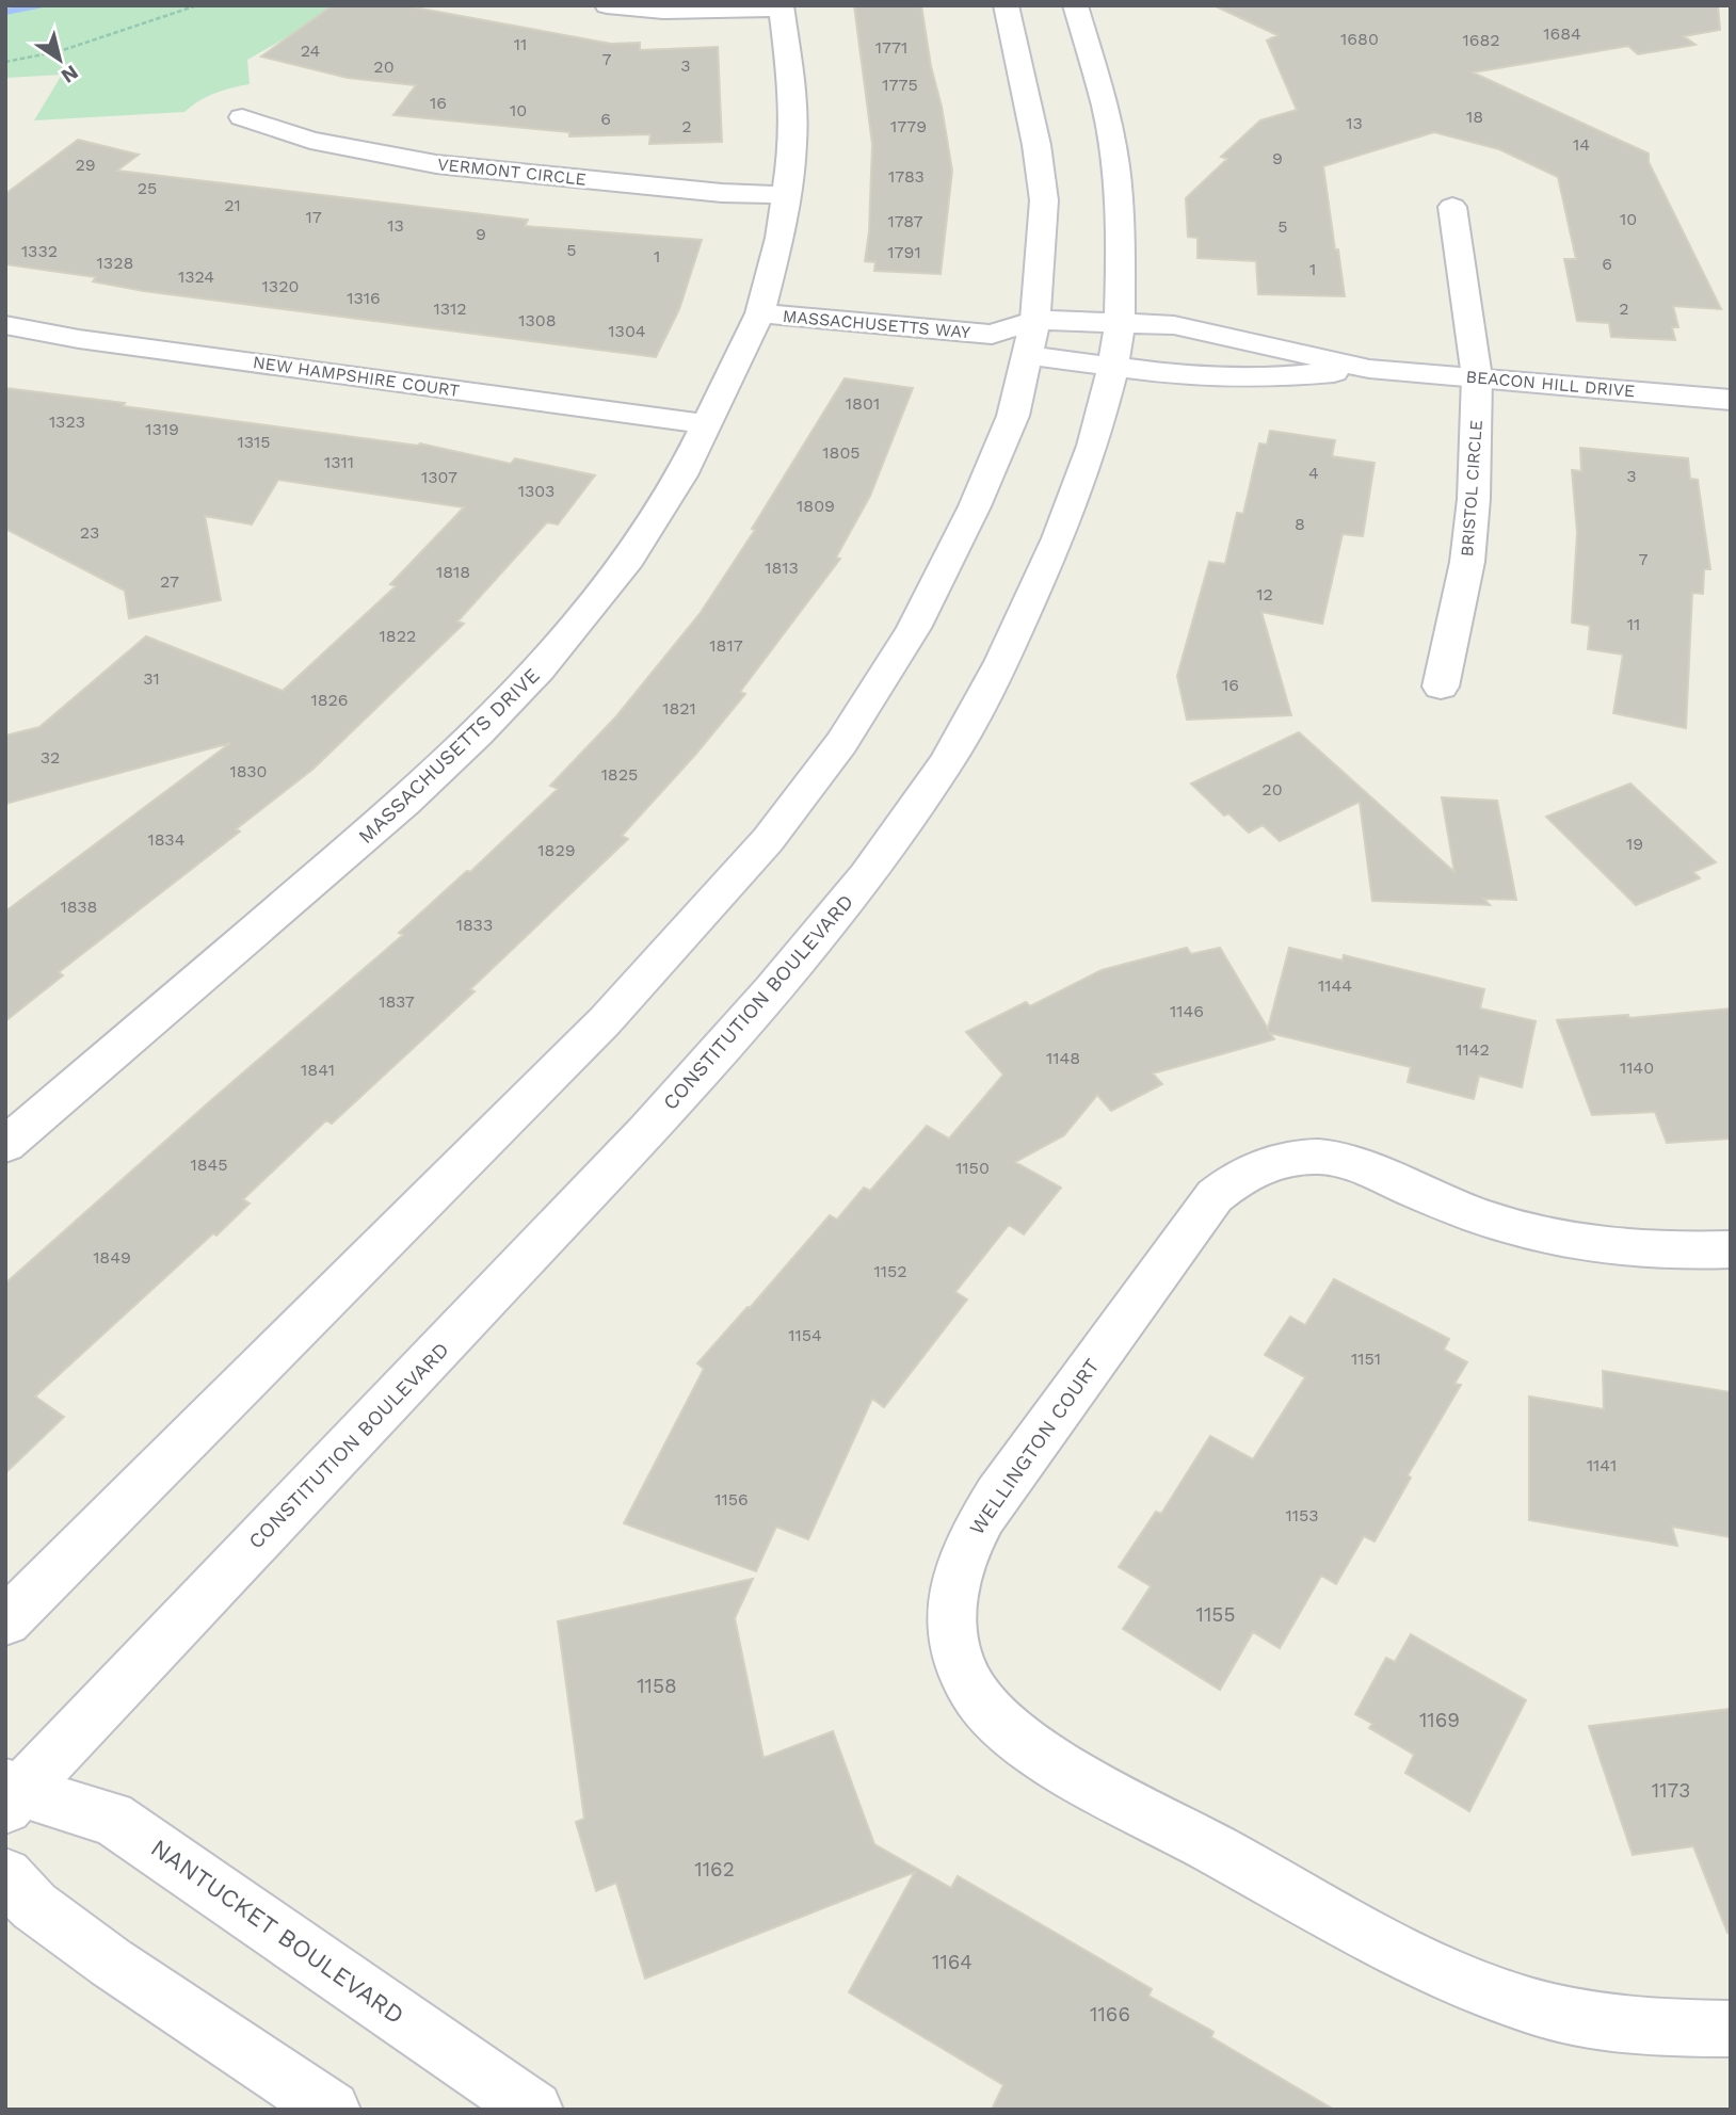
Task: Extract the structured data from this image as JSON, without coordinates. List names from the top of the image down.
{
  "streets": {
    "street": [
      "VERMONT CIRCLE",
      "MASSACHUSETTS WAY",
      "NEW HAMPSHIRE COURT",
      "BEACON HILL DRIVE",
      "BRISTOL CIRCLE",
      "MASSACHUSETTS DRIVE",
      "CONSTITUTION BOULEVARD",
      "WELLINGTON COURT",
      "NANTUCKET BOULEVARD"
    ]
  },
  "crossings": [
    ["VERMONT CIRCLE", "MASSACHUSETTS DRIVE"],
    ["MASSACHUSETTS WAY", "BEACON HILL DRIVE"],
    ["MASSACHUSETTS WAY", "MASSACHUSETTS DRIVE"],
    ["NEW HAMPSHIRE COURT", "MASSACHUSETTS DRIVE"],
    ["BEACON HILL DRIVE", "BRISTOL CIRCLE"],
    ["BEACON HILL DRIVE", "CONSTITUTION BOULEVARD"],
    ["CONSTITUTION BOULEVARD", "NANTUCKET BOULEVARD"]
  ],
  "house_numbers": [
    "1684",
    "1680",
    "1682",
    "11",
    "1771",
    "24",
    "7",
    "3",
    "20",
    "1775",
    "16",
    "10",
    "18",
    "6",
    "13",
    "2",
    "1779",
    "14",
    "9",
    "29",
    "1783",
    "25",
    "21",
    "17",
    "10",
    "1787",
    "13",
    "5",
    "9",
    "5",
    "1332",
    "1791",
    "1",
    "1328",
    "6",
    "1",
    "1324",
    "1320",
    "1316",
    "1312",
    "2",
    "1308",
    "1304",
    "1801",
    "1323",
    "1319",
    "1315",
    "1805",
    "1311",
    "4",
    "3",
    "1307",
    "1303",
    "1809",
    "8",
    "23",
    "7",
    "1813",
    "1818",
    "27",
    "12",
    "11",
    "1822",
    "1817",
    "31",
    "16",
    "1826",
    "1821",
    "32",
    "1830",
    "1825",
    "20",
    "1834",
    "19",
    "1829",
    "1838",
    "1833",
    "1144",
    "1837",
    "1146",
    "1142",
    "1148",
    "1140",
    "1841",
    "1845",
    "1150",
    "1849",
    "1152",
    "1154",
    "1151",
    "1141",
    "1156",
    "1153",
    "1155",
    "1158",
    "1169",
    "1173",
    "1162",
    "1164",
    "1166"
  ],
  "north": "bottom right"
}
